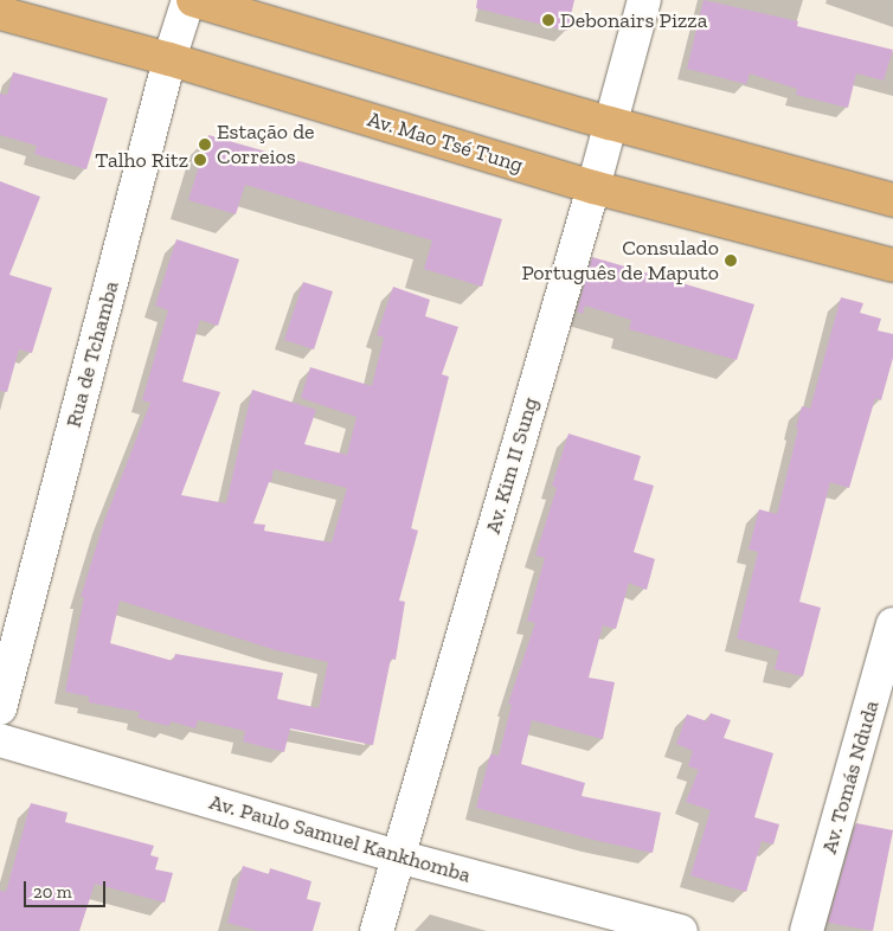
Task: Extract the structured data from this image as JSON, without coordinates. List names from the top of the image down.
{
  "streets": {
    "main road": ["Av. Mao Tsé Tung"],
    "street": [
      "Rua de Tchamba",
      "Av. Kim II Sung",
      "Av. Tomás Nduda",
      "Av. Paulo Samuel Kankhomba"
    ]
  },
  "crossings": [
    ["Av. Mao Tsé Tung", "Rua de Tchamba"],
    ["Av. Mao Tsé Tung", "Av. Kim II Sung"],
    ["Av. Kim II Sung", "Av. Paulo Samuel Kankhomba"]
  ],
  "places": [
    "Debonairs Pizza",
    "Estação de Correios",
    "Talho Ritz",
    "Consulado Português de Maputo"
  ],
  "scale_bar": "20 m"
}
